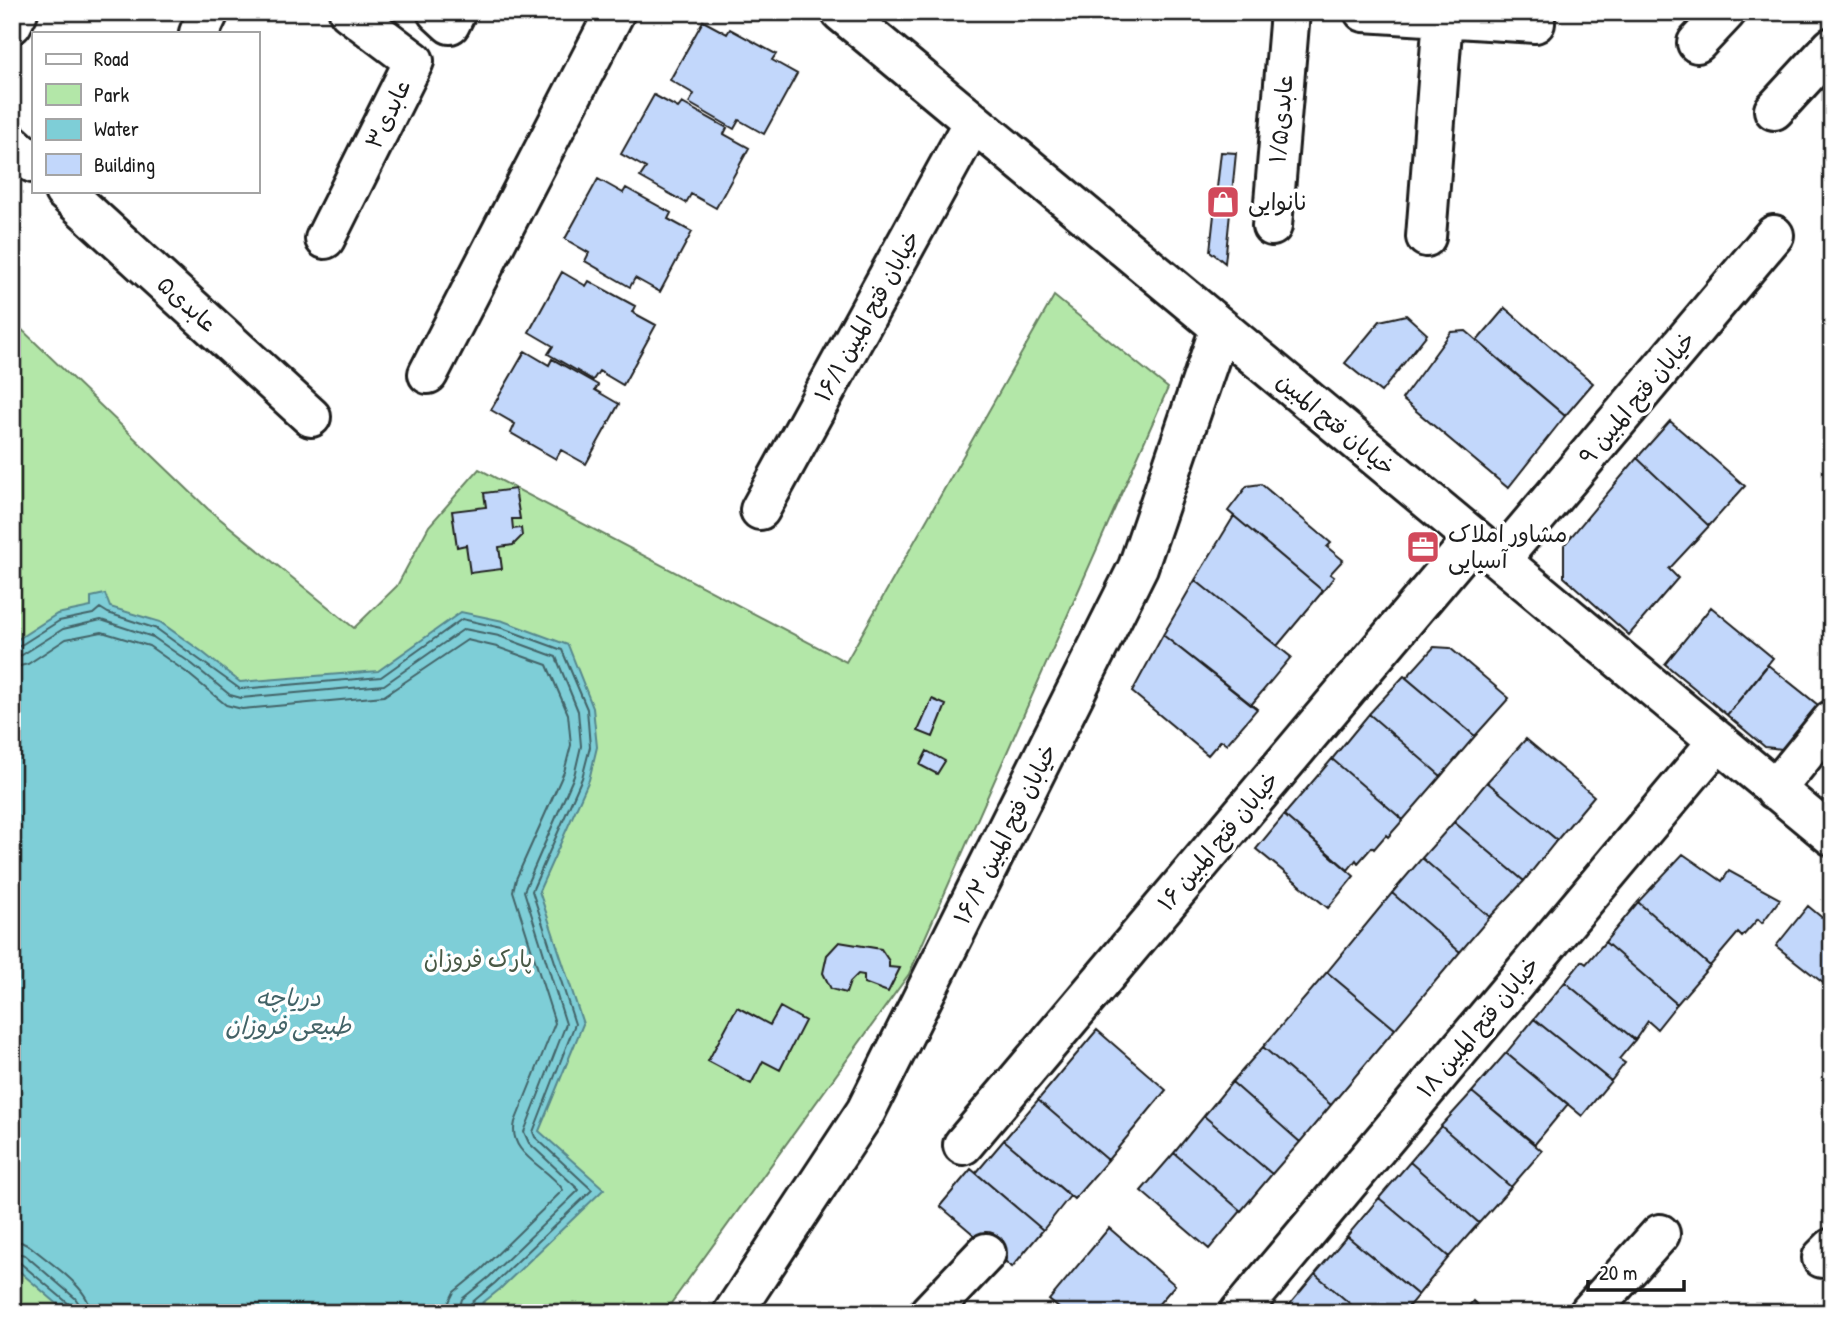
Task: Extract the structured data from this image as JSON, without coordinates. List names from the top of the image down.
{
  "streets": {
    "street": [
      "عابدی۳",
      "عابدی۱/۵",
      "عابدی۵",
      "خیابان فتح المبین ۱۶/۱",
      "خیابان فتح المبین ۹",
      "خیابان فتح المبین",
      "خیابان فتح المبین ۱۶/۲",
      "خیابان فتح المبین ۱۶",
      "خیابان فتح المبین ۱۸"
    ]
  },
  "crossings": [
    ["خیابان فتح المبین ۱۶/۱", "خیابان فتح المبین"],
    ["خیابان فتح المبین ۹", "خیابان فتح المبین"],
    ["خیابان فتح المبین ۹", "خیابان فتح المبین ۱۶"],
    ["خیابان فتح المبین", "خیابان فتح المبین ۱۶/۲"],
    ["خیابان فتح المبین", "خیابان فتح المبین ۱۶"],
    ["خیابان فتح المبین", "خیابان فتح المبین ۱۸"]
  ],
  "water": ["دریاچه طبیعی فروزان"],
  "parks": ["پارک فروزان"],
  "places": {
    "shop": ["نانوایی"],
    "office": ["مشاور املاک آسیایی"]
  },
  "legend": [
    "Road",
    "Park",
    "Water",
    "Building"
  ],
  "scale_bar": "20 m"
}
